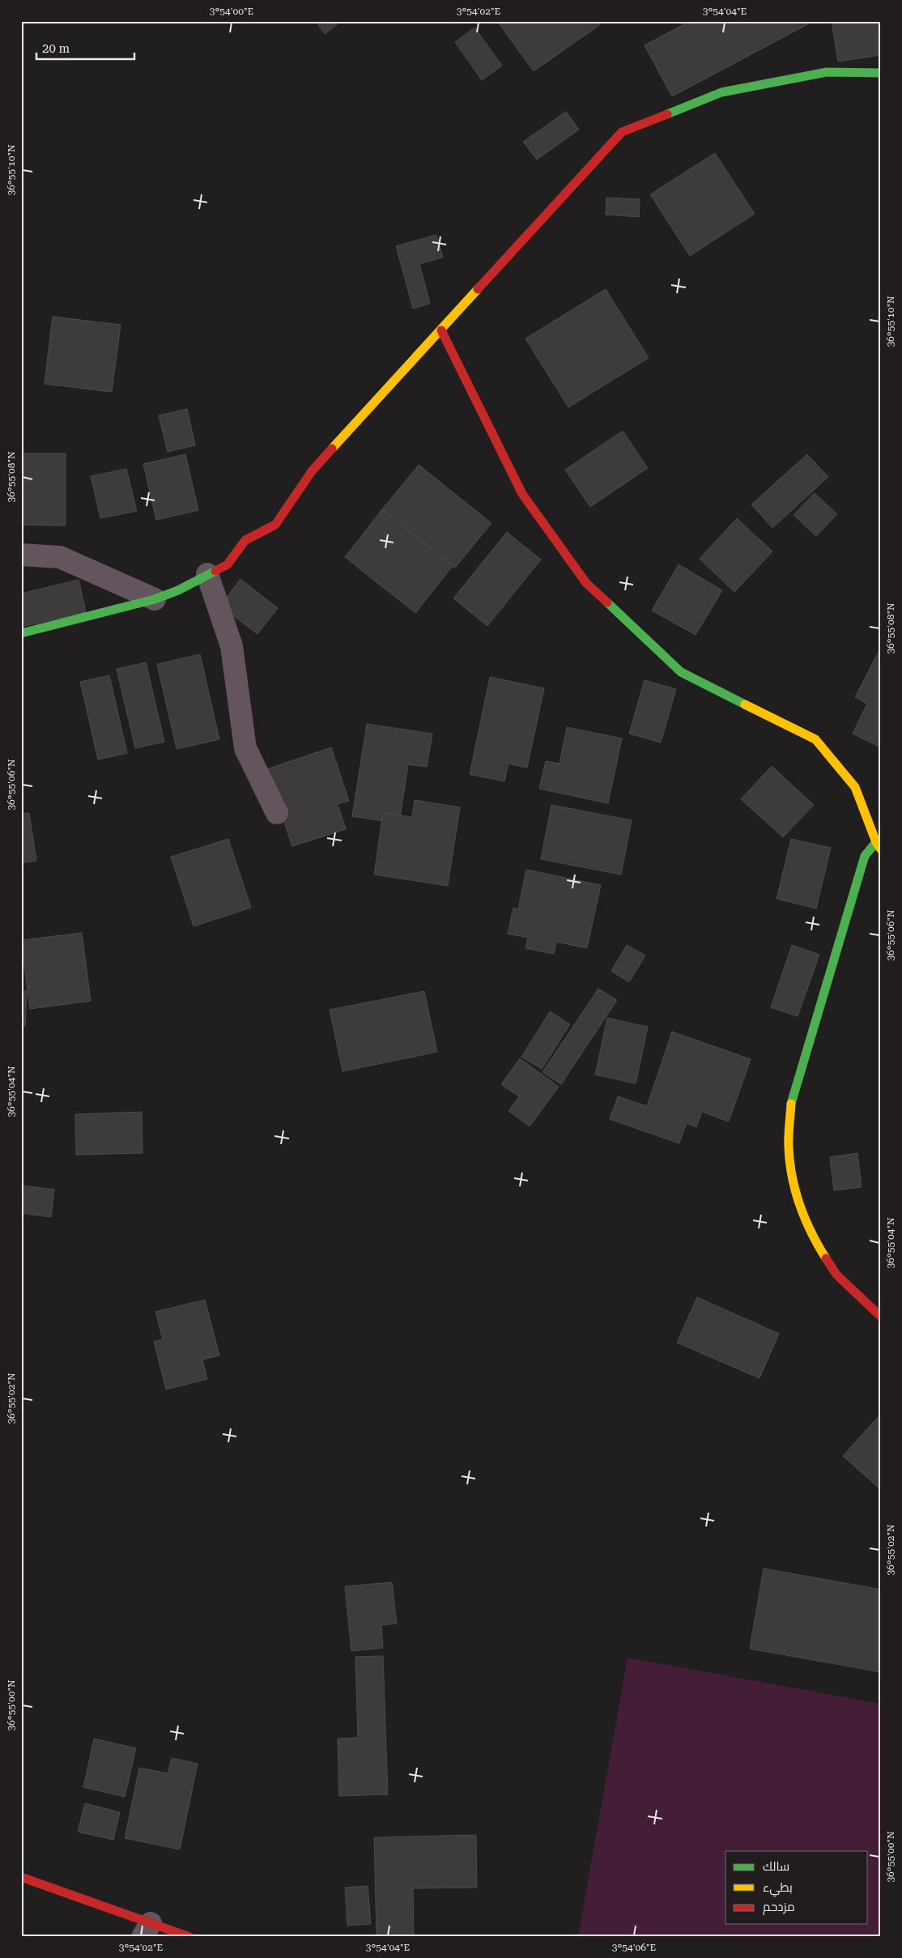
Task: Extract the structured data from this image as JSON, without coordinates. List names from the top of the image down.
{
  "legend": ["سالك", "بطيء", "مزدحم"],
  "scale_bar": "20 m",
  "coordinates": [
    "3°54'00\"E",
    "3°54'02\"E",
    "3°54'04\"E",
    "36°55'10\"N",
    "36°55'08\"N",
    "36°55'06\"N",
    "36°55'04\"N",
    "36°55'02\"N",
    "36°55'00\"N",
    "3°54'06\"E"
  ]
}
